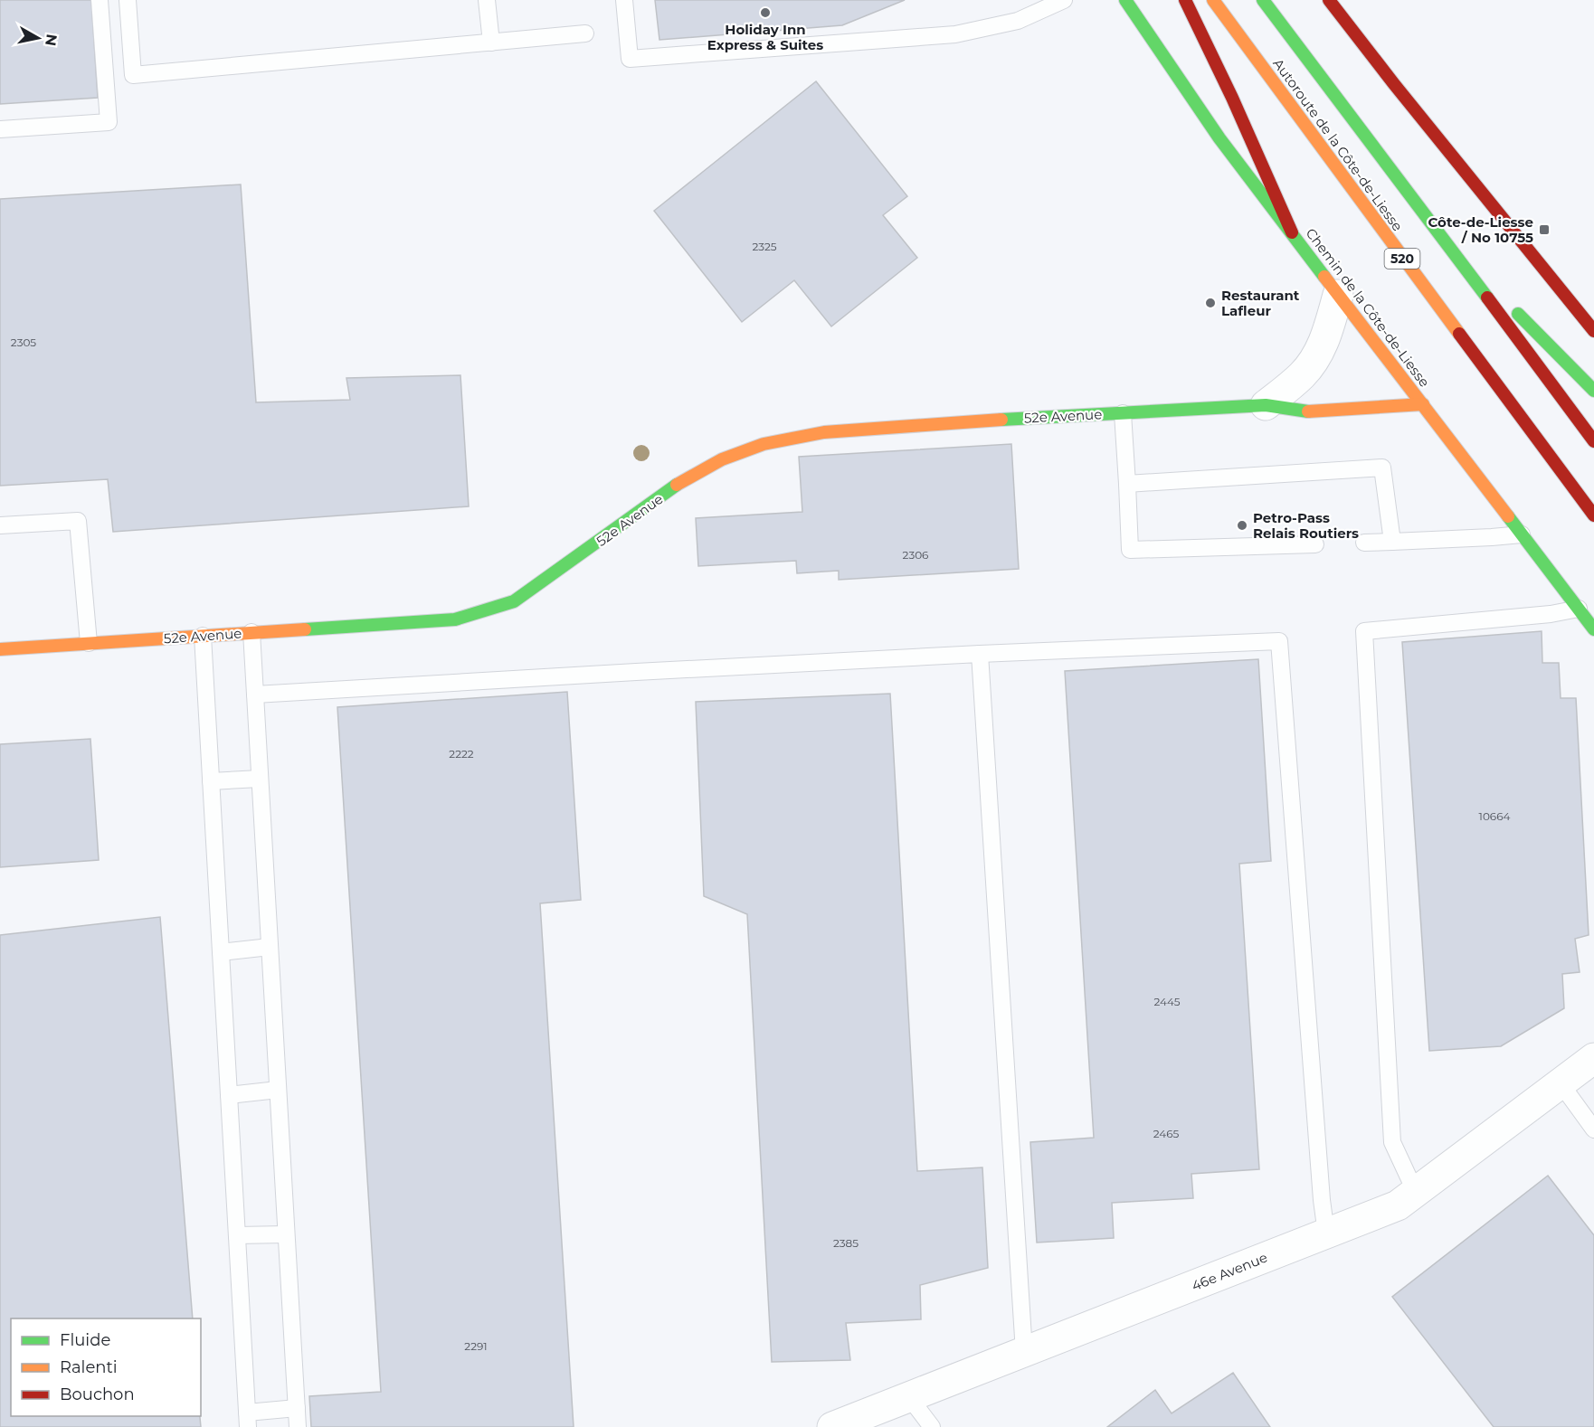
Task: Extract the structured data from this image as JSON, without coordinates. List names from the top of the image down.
{
  "streets": {
    "main road": [
      "Autoroute de la Côte-de-Liesse",
      "520",
      "Chemin de la Côte-de-Liesse",
      "52e Avenue"
    ],
    "street": ["46e Avenue"]
  },
  "crossings": [
    ["Chemin de la Côte-de-Liesse", "52e Avenue"]
  ],
  "places": {
    "other": ["Holiday Inn Express & Suites", "Restaurant Lafleur", "Petro-Pass Relais Routiers"],
    "transit": ["Côte-de-Liesse / No 10755"]
  },
  "house_numbers": [
    "2325",
    "2305",
    "2306",
    "2222",
    "10664",
    "2445",
    "2465",
    "2385",
    "2291"
  ],
  "legend": ["Fluide", "Ralenti", "Bouchon"],
  "north": "right"
}
